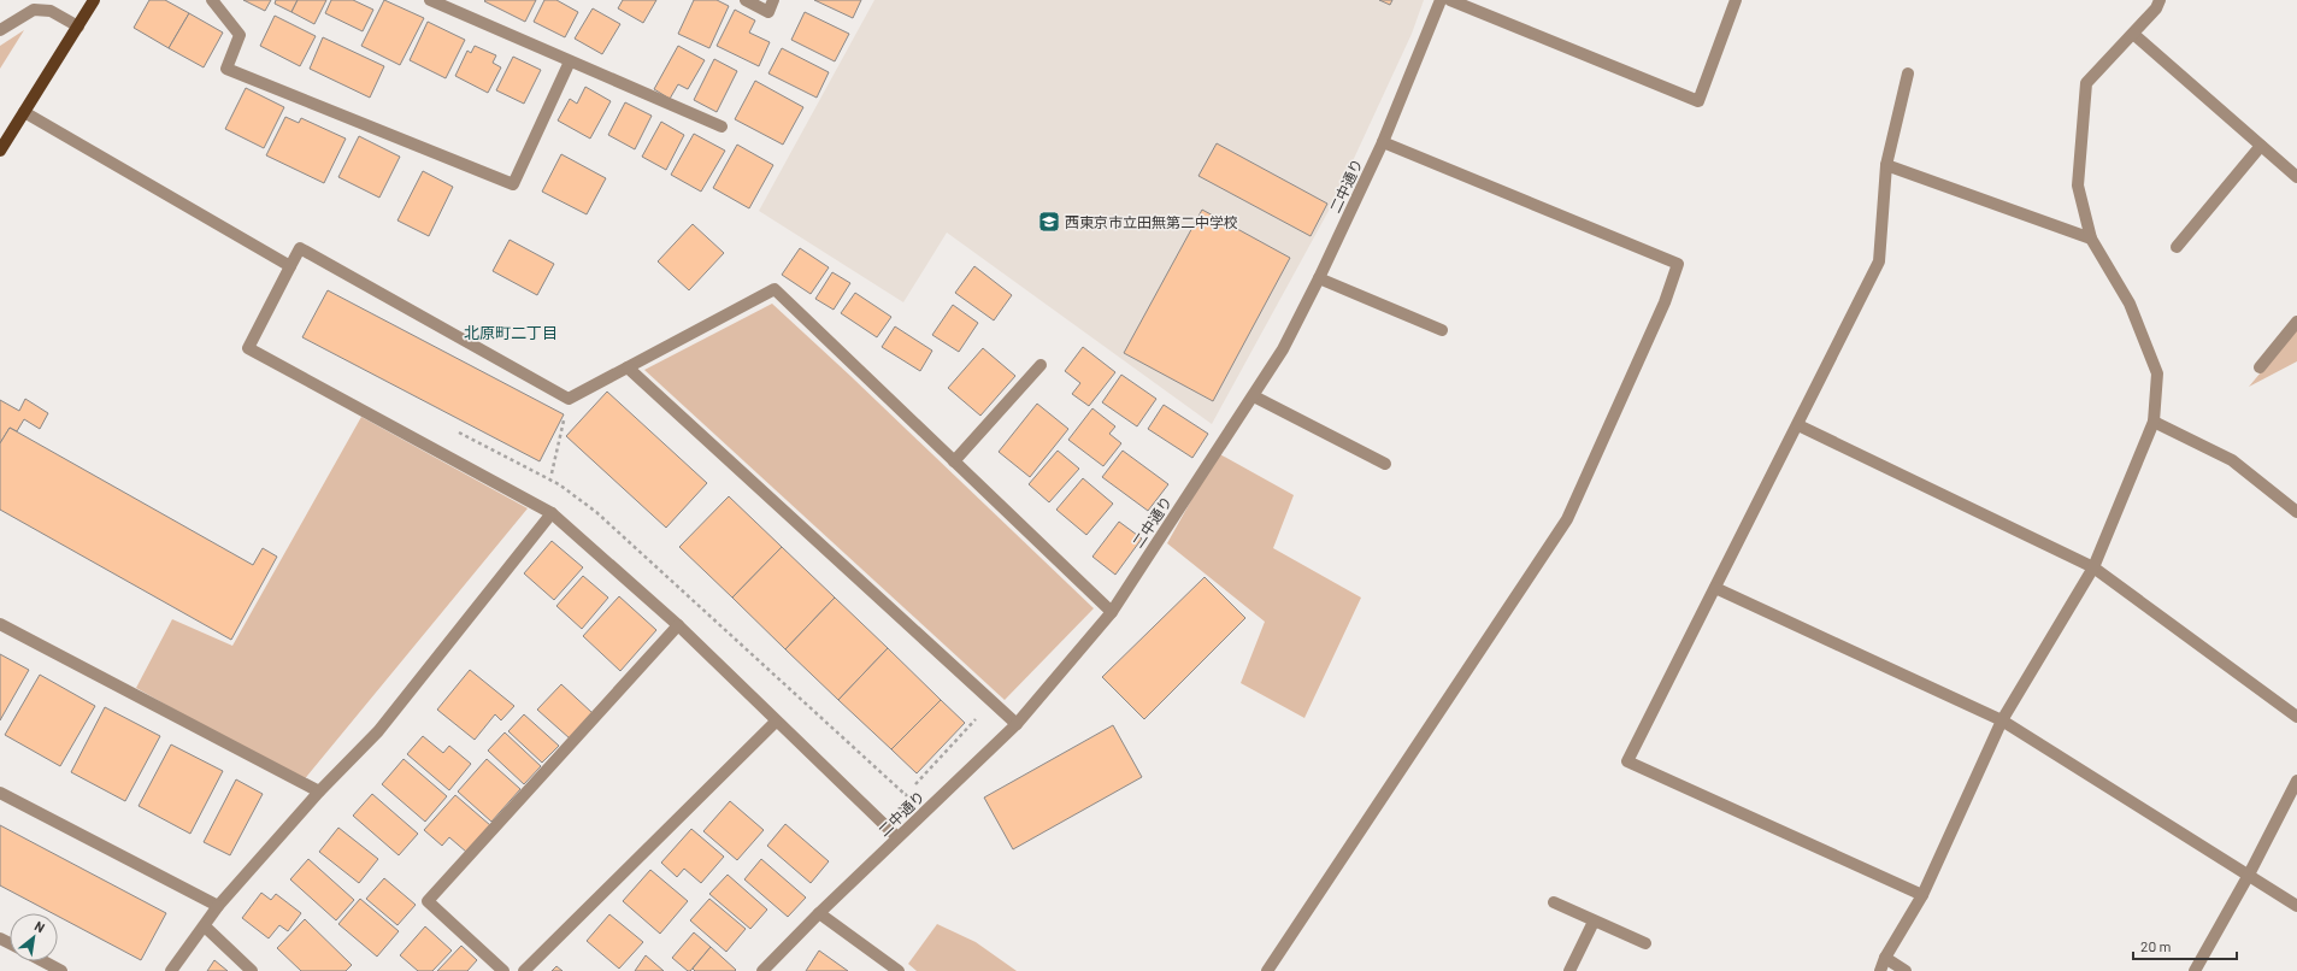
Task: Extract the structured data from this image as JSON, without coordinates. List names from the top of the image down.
{
  "streets": {
    "street": ["二中通り"]
  },
  "districts": ["北原町二丁目"],
  "places": {
    "school or university": ["西東京市立田無第二中学校"]
  },
  "scale_bar": "20 m",
  "north": "top right"
}
